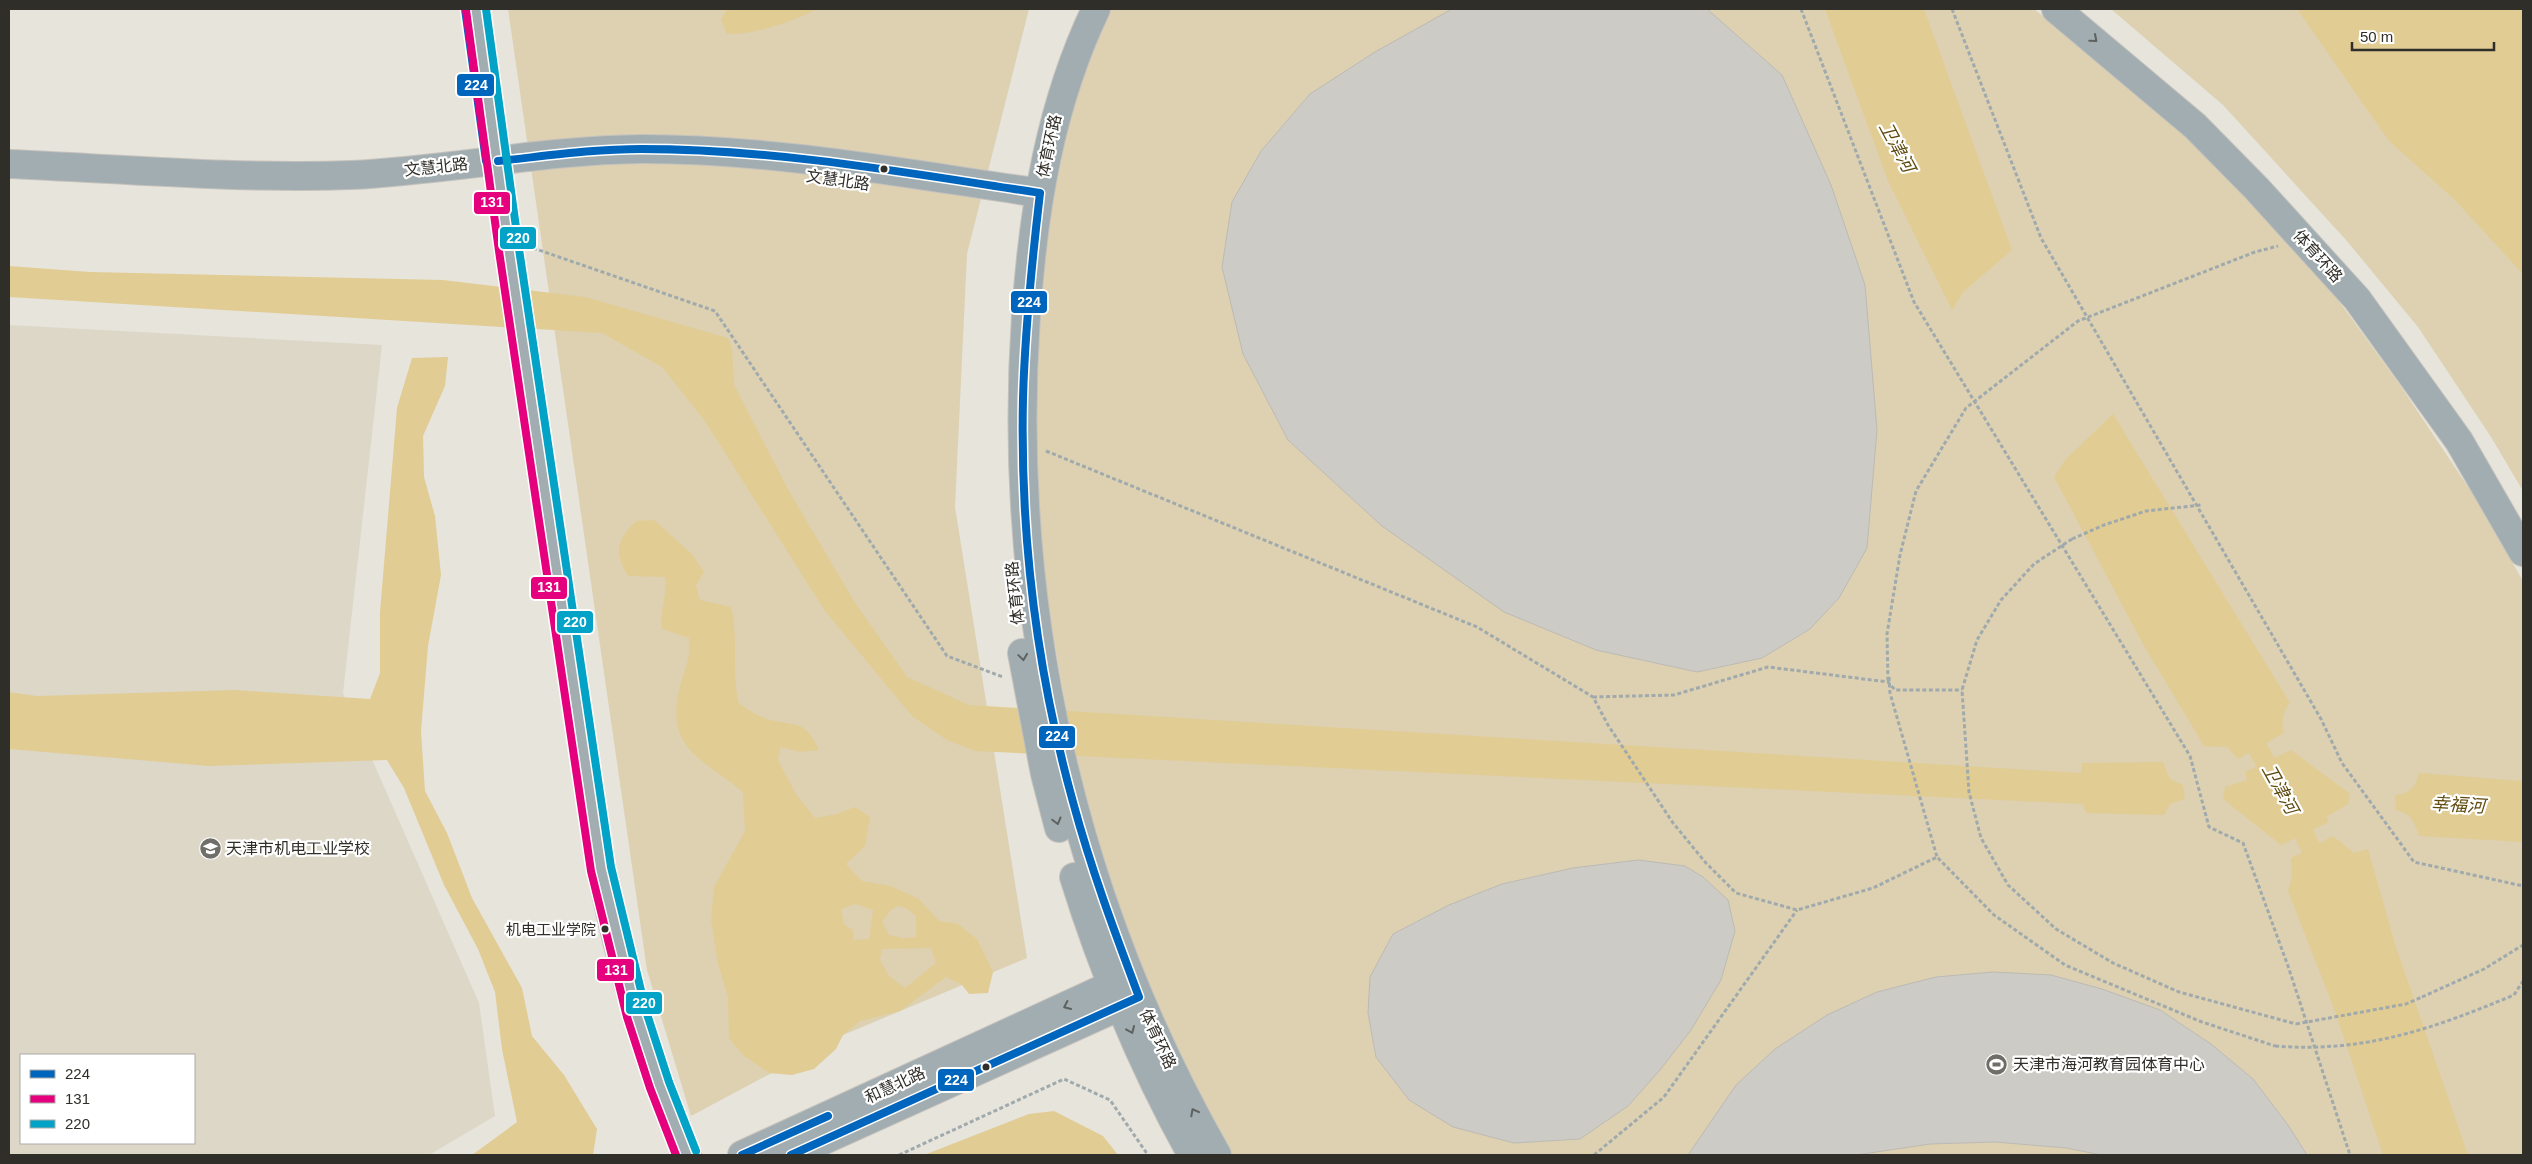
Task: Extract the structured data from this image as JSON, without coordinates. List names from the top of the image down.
{
  "streets": {
    "main road": ["体育环路", "文慧北路", "和慧北路"]
  },
  "crossings": [
    ["体育环路", "文慧北路"],
    ["体育环路", "和慧北路"]
  ],
  "water": ["卫津河", "幸福河"],
  "places": {
    "school or university": ["天津市机电工业学校"],
    "other": ["机电工业学院"],
    "sports": ["天津市海河教育园体育中心"]
  },
  "lines": ["transit line 224", "transit line 220", "transit line 131"],
  "legend": ["224", "131", "220"],
  "scale_bar": "50 m"
}
